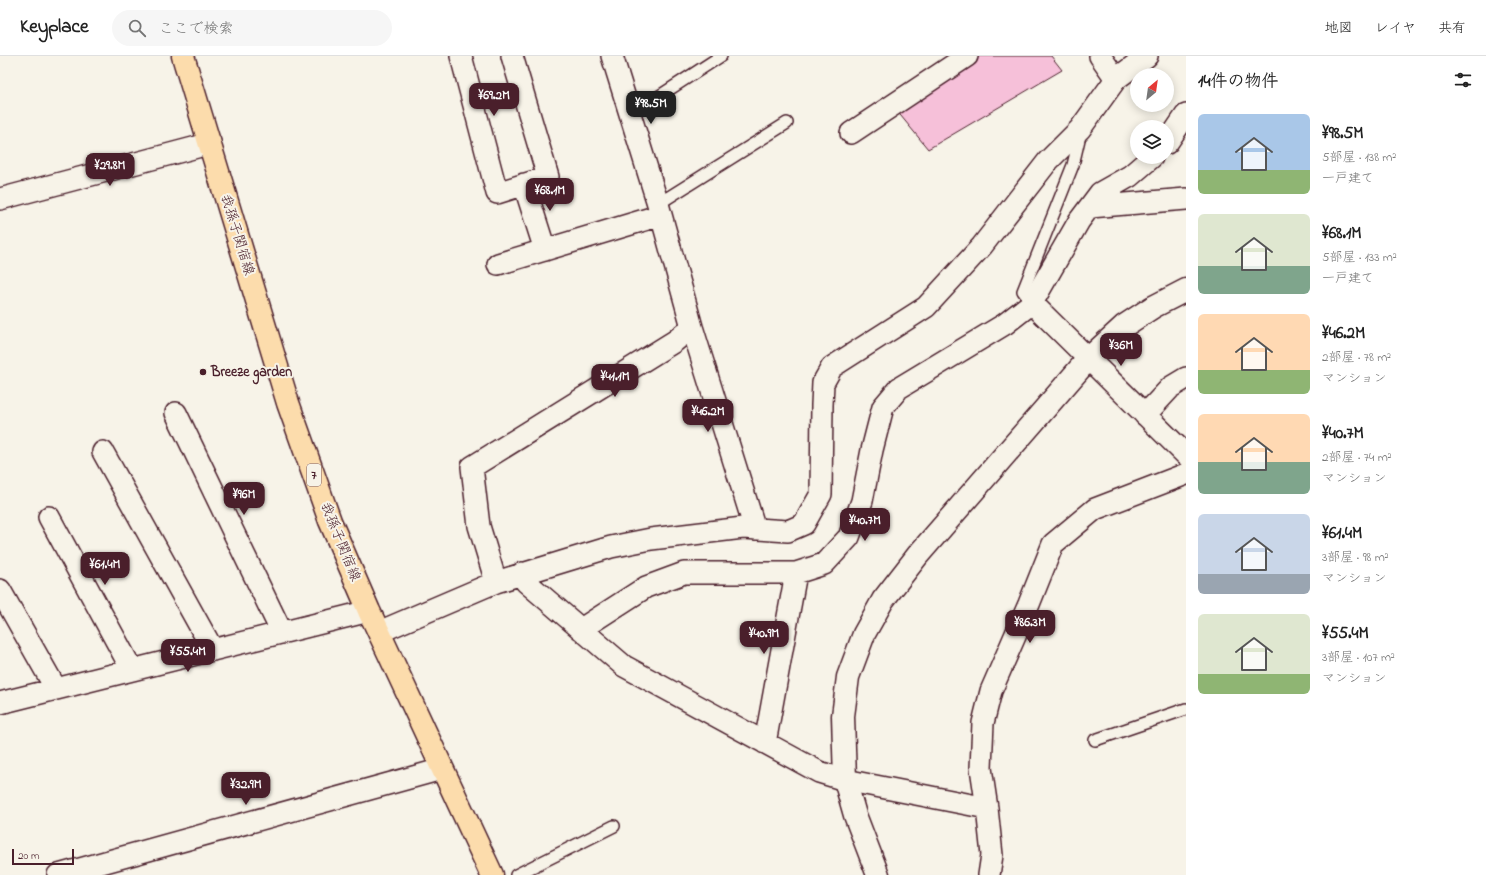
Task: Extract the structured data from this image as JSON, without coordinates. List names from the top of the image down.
{
  "streets": {
    "main road": ["我孫子関宿線", "7"]
  },
  "places": ["Breeze garden"],
  "scale_bar": "20 m",
  "north": "top right",
  "page": {
    "header": "Keyplace",
    "search": "ここで検索",
    "nav": ["地図", "レイヤ", "共有"],
    "heading": "14件の物件",
    "price": [
      "¥69.2M",
      "¥98.5M",
      "¥29.8M",
      "¥68.1M",
      "¥36M",
      "¥41.1M",
      "¥46.2M",
      "¥96M",
      "¥40.7M",
      "¥61.4M",
      "¥86.3M",
      "¥40.9M",
      "¥55.4M",
      "¥32.9M"
    ],
    "list": [
      {
        "name": "¥98.5M",
        "note": "5部屋 · 138 m² · 一戸建て"
      },
      {
        "name": "¥68.1M",
        "note": "5部屋 · 133 m² · 一戸建て"
      },
      {
        "name": "¥46.2M",
        "note": "2部屋 · 78 m² · マンション"
      },
      {
        "name": "¥40.7M",
        "note": "2部屋 · 74 m² · マンション"
      },
      {
        "name": "¥61.4M",
        "note": "3部屋 · 98 m² · マンション"
      },
      {
        "name": "¥55.4M",
        "note": "3部屋 · 107 m² · マンション"
      }
    ],
    "scale": "20 m"
  }
}
